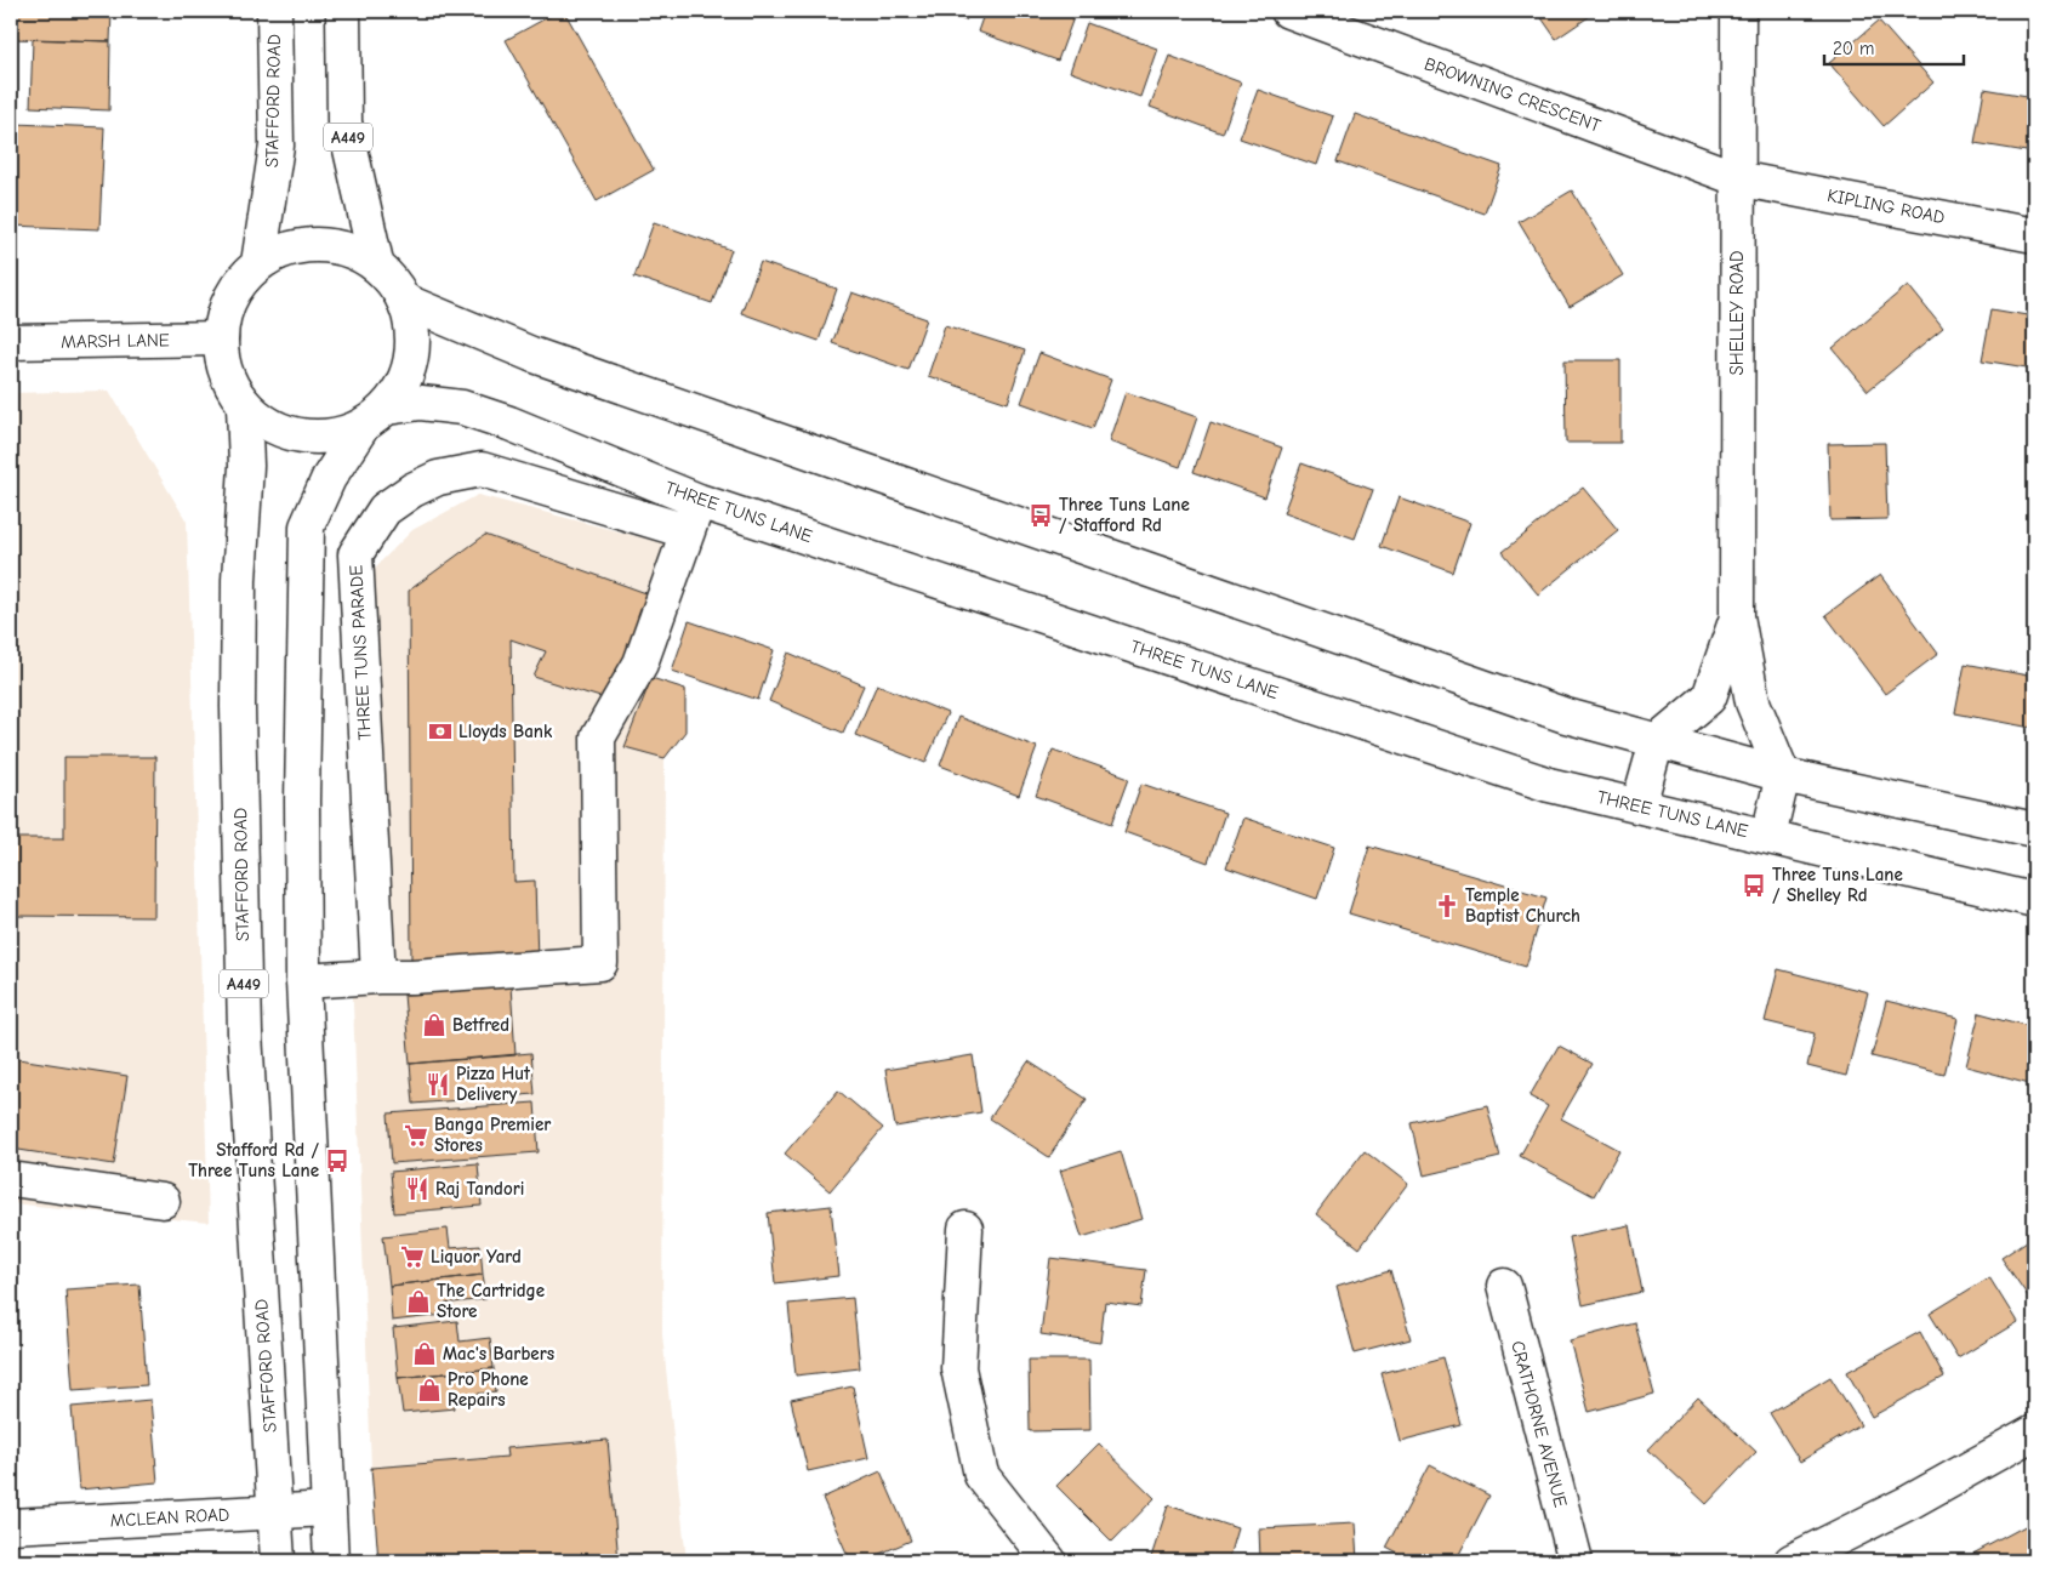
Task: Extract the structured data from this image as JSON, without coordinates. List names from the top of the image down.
{
  "streets": {
    "main road": [
      "BROWNING CRESCENT",
      "STAFFORD ROAD",
      "A449",
      "KIPLING ROAD",
      "SHELLEY ROAD",
      "MARSH LANE",
      "THREE TUNS LANE",
      "THREE TUNS PARADE",
      "CRATHORNE AVENUE",
      "MCLEAN ROAD"
    ]
  },
  "crossings": [
    ["BROWNING CRESCENT", "KIPLING ROAD"],
    ["BROWNING CRESCENT", "SHELLEY ROAD"],
    ["STAFFORD ROAD", "A449"],
    ["STAFFORD ROAD", "MARSH LANE"],
    ["STAFFORD ROAD", "THREE TUNS LANE"],
    ["STAFFORD ROAD", "MCLEAN ROAD"],
    ["A449", "MARSH LANE"],
    ["A449", "THREE TUNS LANE"],
    ["A449", "MCLEAN ROAD"],
    ["KIPLING ROAD", "SHELLEY ROAD"],
    ["MARSH LANE", "THREE TUNS LANE"]
  ],
  "places": {
    "bus stop": ["Three Tuns Lane / Stafford Rd", "Three Tuns Lane / Shelley Rd", "Stafford Rd / Three Tuns Lane"],
    "bank": ["Lloyds Bank"],
    "church": ["Temple Baptist Church"],
    "shop": [
      "Betfred",
      "The Cartridge Store",
      "Mac's Barbers",
      "Pro Phone Repairs"
    ],
    "restaurant": ["Pizza Hut Delivery", "Raj Tandori"],
    "supermarket": ["Banga Premier Stores", "Liquor Yard"]
  },
  "scale_bar": "20 m"
}
